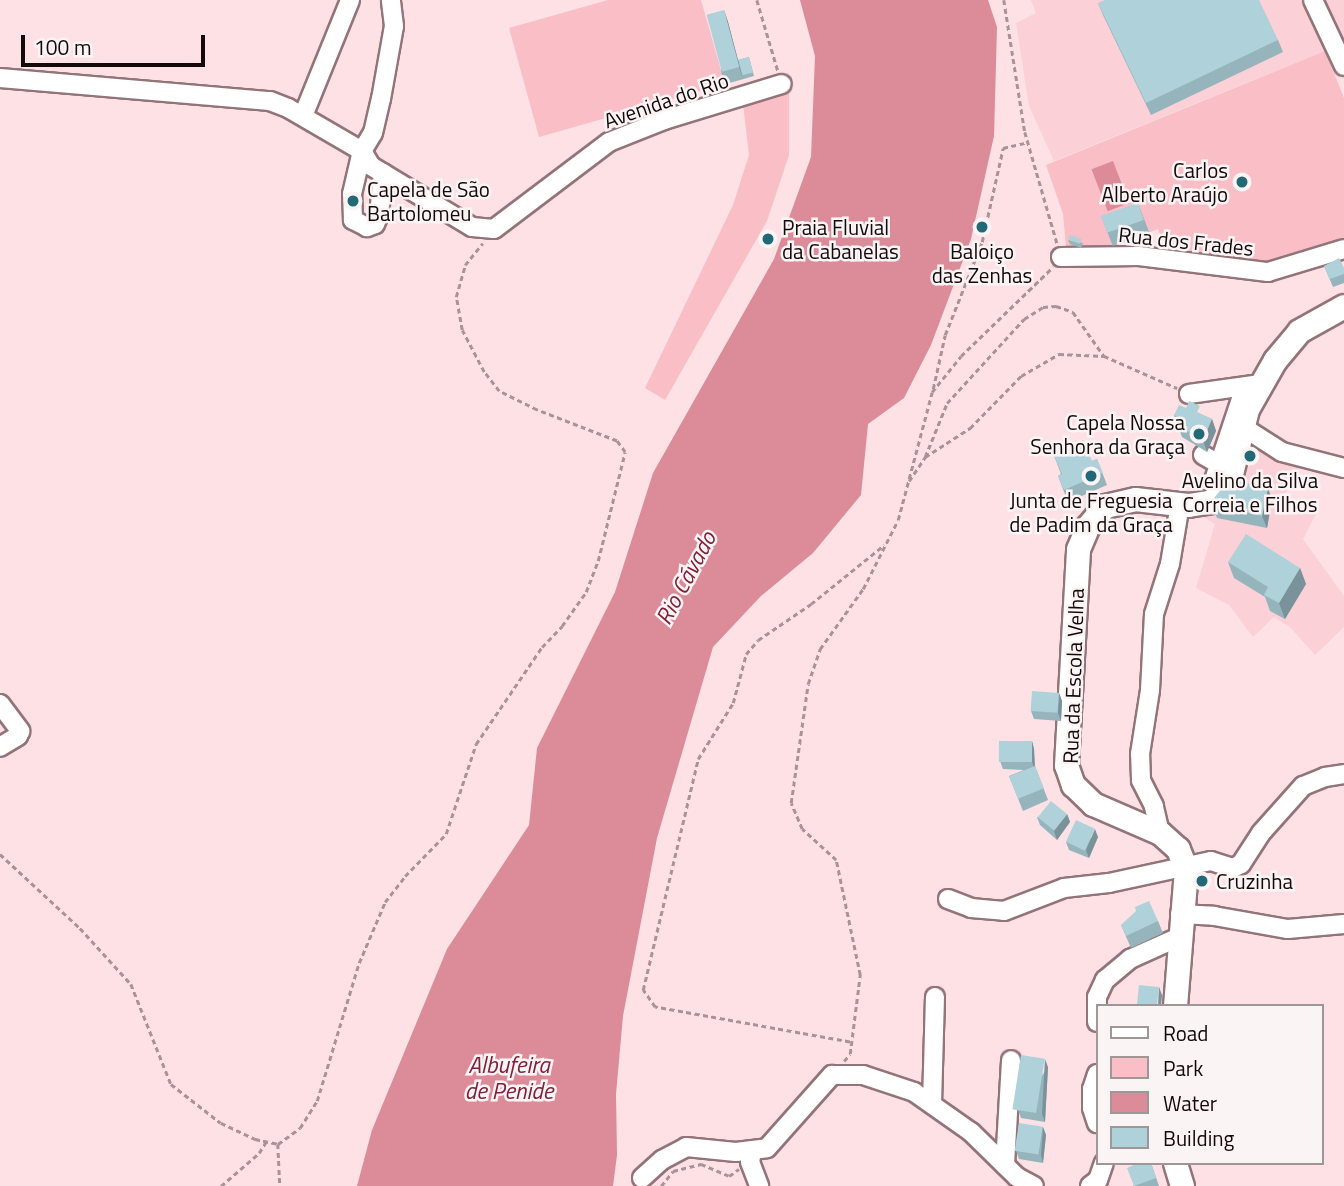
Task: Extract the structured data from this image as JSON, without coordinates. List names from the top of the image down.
{
  "streets": {
    "main road": ["Rua da Escola Velha"],
    "street": ["Avenida do Rio", "Rua dos Frades"]
  },
  "water": ["Rio Cávado", "Albufeira de Penide"],
  "places": [
    "Carlos Alberto Araújo",
    "Capela de São Bartolomeu",
    "Baloiço das Zenhas",
    "Praia Fluvial da Cabanelas",
    "Capela Nossa Senhora da Graça",
    "Avelino da Silva Correia e Filhos",
    "Junta de Freguesia de Padim da Graça",
    "Cruzinha"
  ],
  "legend": [
    "Road",
    "Park",
    "Water",
    "Building"
  ],
  "scale_bar": "100 m"
}
